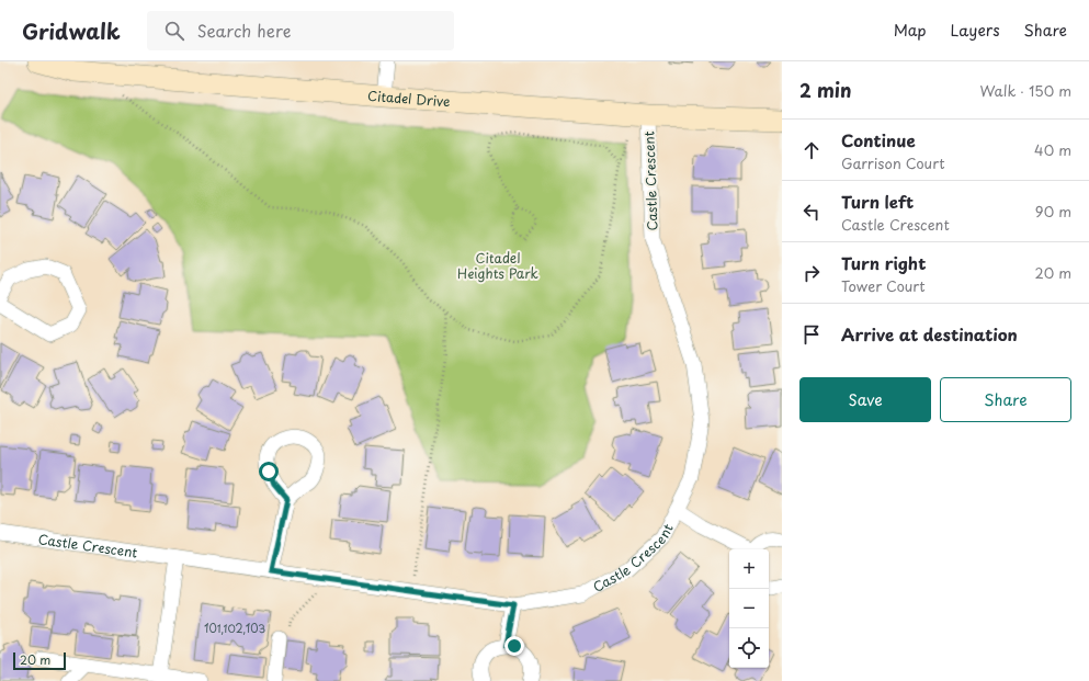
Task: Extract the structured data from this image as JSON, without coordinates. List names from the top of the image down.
{
  "streets": {
    "street": ["Citadel Drive", "Castle Crescent"]
  },
  "crossings": [
    ["Citadel Drive", "Castle Crescent"]
  ],
  "parks": ["Citadel Heights Park"],
  "house_numbers": ["101,102,103"],
  "scale_bar": "20 m",
  "page": {
    "header": "Gridwalk",
    "search": "Search here",
    "nav": ["Map", "Layers", "Share"],
    "heading": ["2 min", "Walk · 150 m"],
    "list": [
      ["Continue", "Garrison Court", "40 m"],
      ["Turn left", "Castle Crescent", "90 m"],
      ["Turn right", "Tower Court", "20 m"],
      "Arrive at destination"
    ],
    "buttons": ["Save", "Share"],
    "map_buttons": ["+", "−"],
    "scale": "20 m"
  }
}
